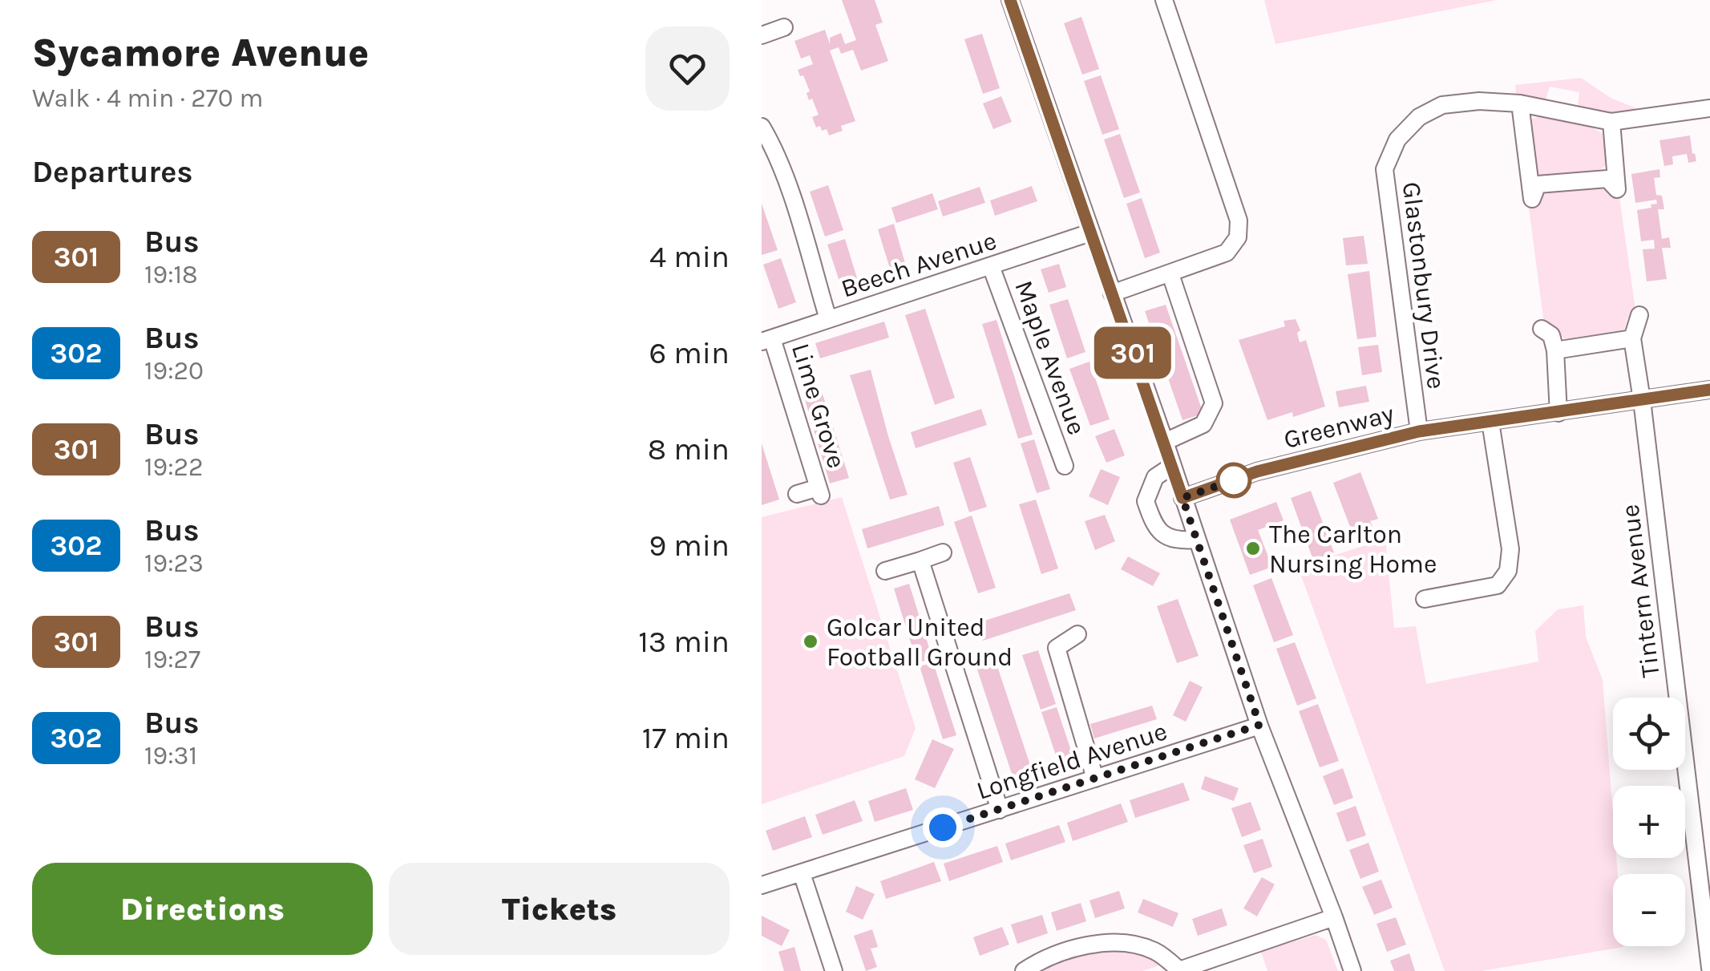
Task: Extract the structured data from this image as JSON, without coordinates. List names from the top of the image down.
{
  "streets": {
    "street": [
      "Beech Avenue",
      "Glastonbury Drive",
      "Maple Avenue",
      "Lime Grove",
      "Greenway",
      "Tintern Avenue",
      "Longfield Avenue"
    ]
  },
  "crossings": [
    ["Beech Avenue", "Maple Avenue"],
    ["Beech Avenue", "Lime Grove"],
    ["Glastonbury Drive", "Greenway"],
    ["Greenway", "Tintern Avenue"]
  ],
  "places": ["The Carlton Nursing Home", "Golcar United Football Ground"],
  "lines": ["bus line 301"],
  "page": {
    "heading": [
      ["Sycamore Avenue", "Walk · 4 min · 270 m"],
      "Departures"
    ],
    "on_map": "301",
    "list": [
      {
        "mark": "301",
        "name": "Bus",
        "note": "19:18",
        "value": "4 min"
      },
      {
        "mark": "302",
        "name": "Bus",
        "note": "19:20",
        "value": "6 min"
      },
      {
        "mark": "301",
        "name": "Bus",
        "note": "19:22",
        "value": "8 min"
      },
      {
        "mark": "302",
        "name": "Bus",
        "note": "19:23",
        "value": "9 min"
      },
      {
        "mark": "301",
        "name": "Bus",
        "note": "19:27",
        "value": "13 min"
      },
      {
        "mark": "302",
        "name": "Bus",
        "note": "19:31",
        "value": "17 min"
      }
    ],
    "map_buttons": ["+", "−"],
    "buttons": ["Directions", "Tickets"]
  }
}
